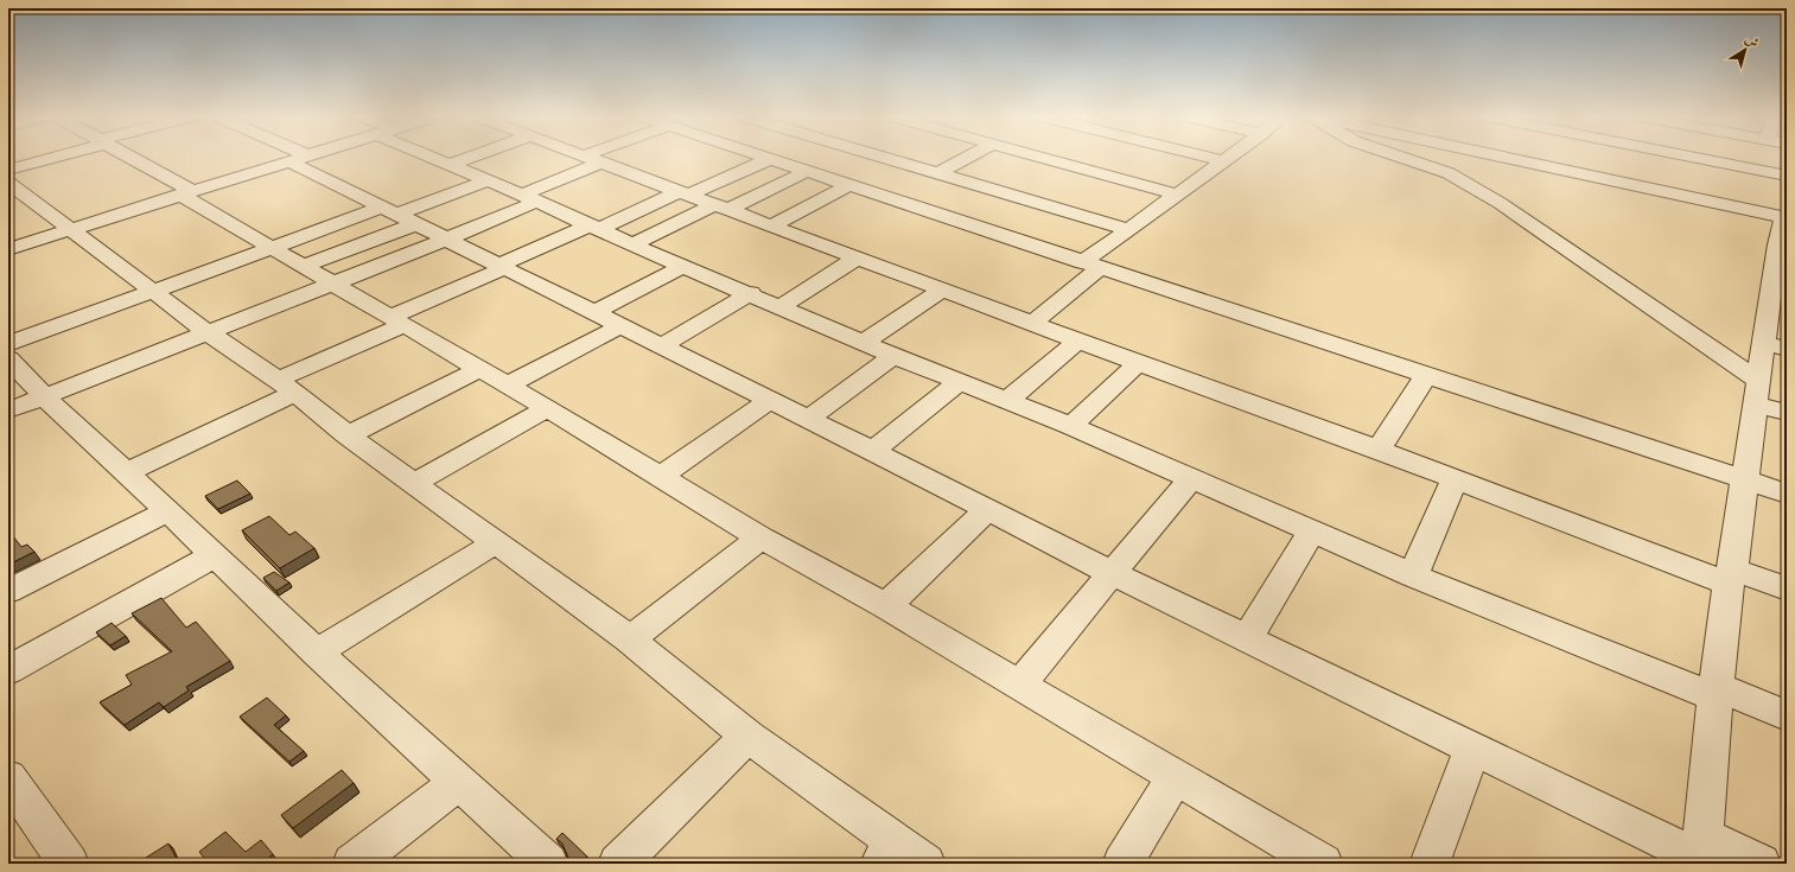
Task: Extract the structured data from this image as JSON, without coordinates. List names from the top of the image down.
{
  "north": "top right"
}
